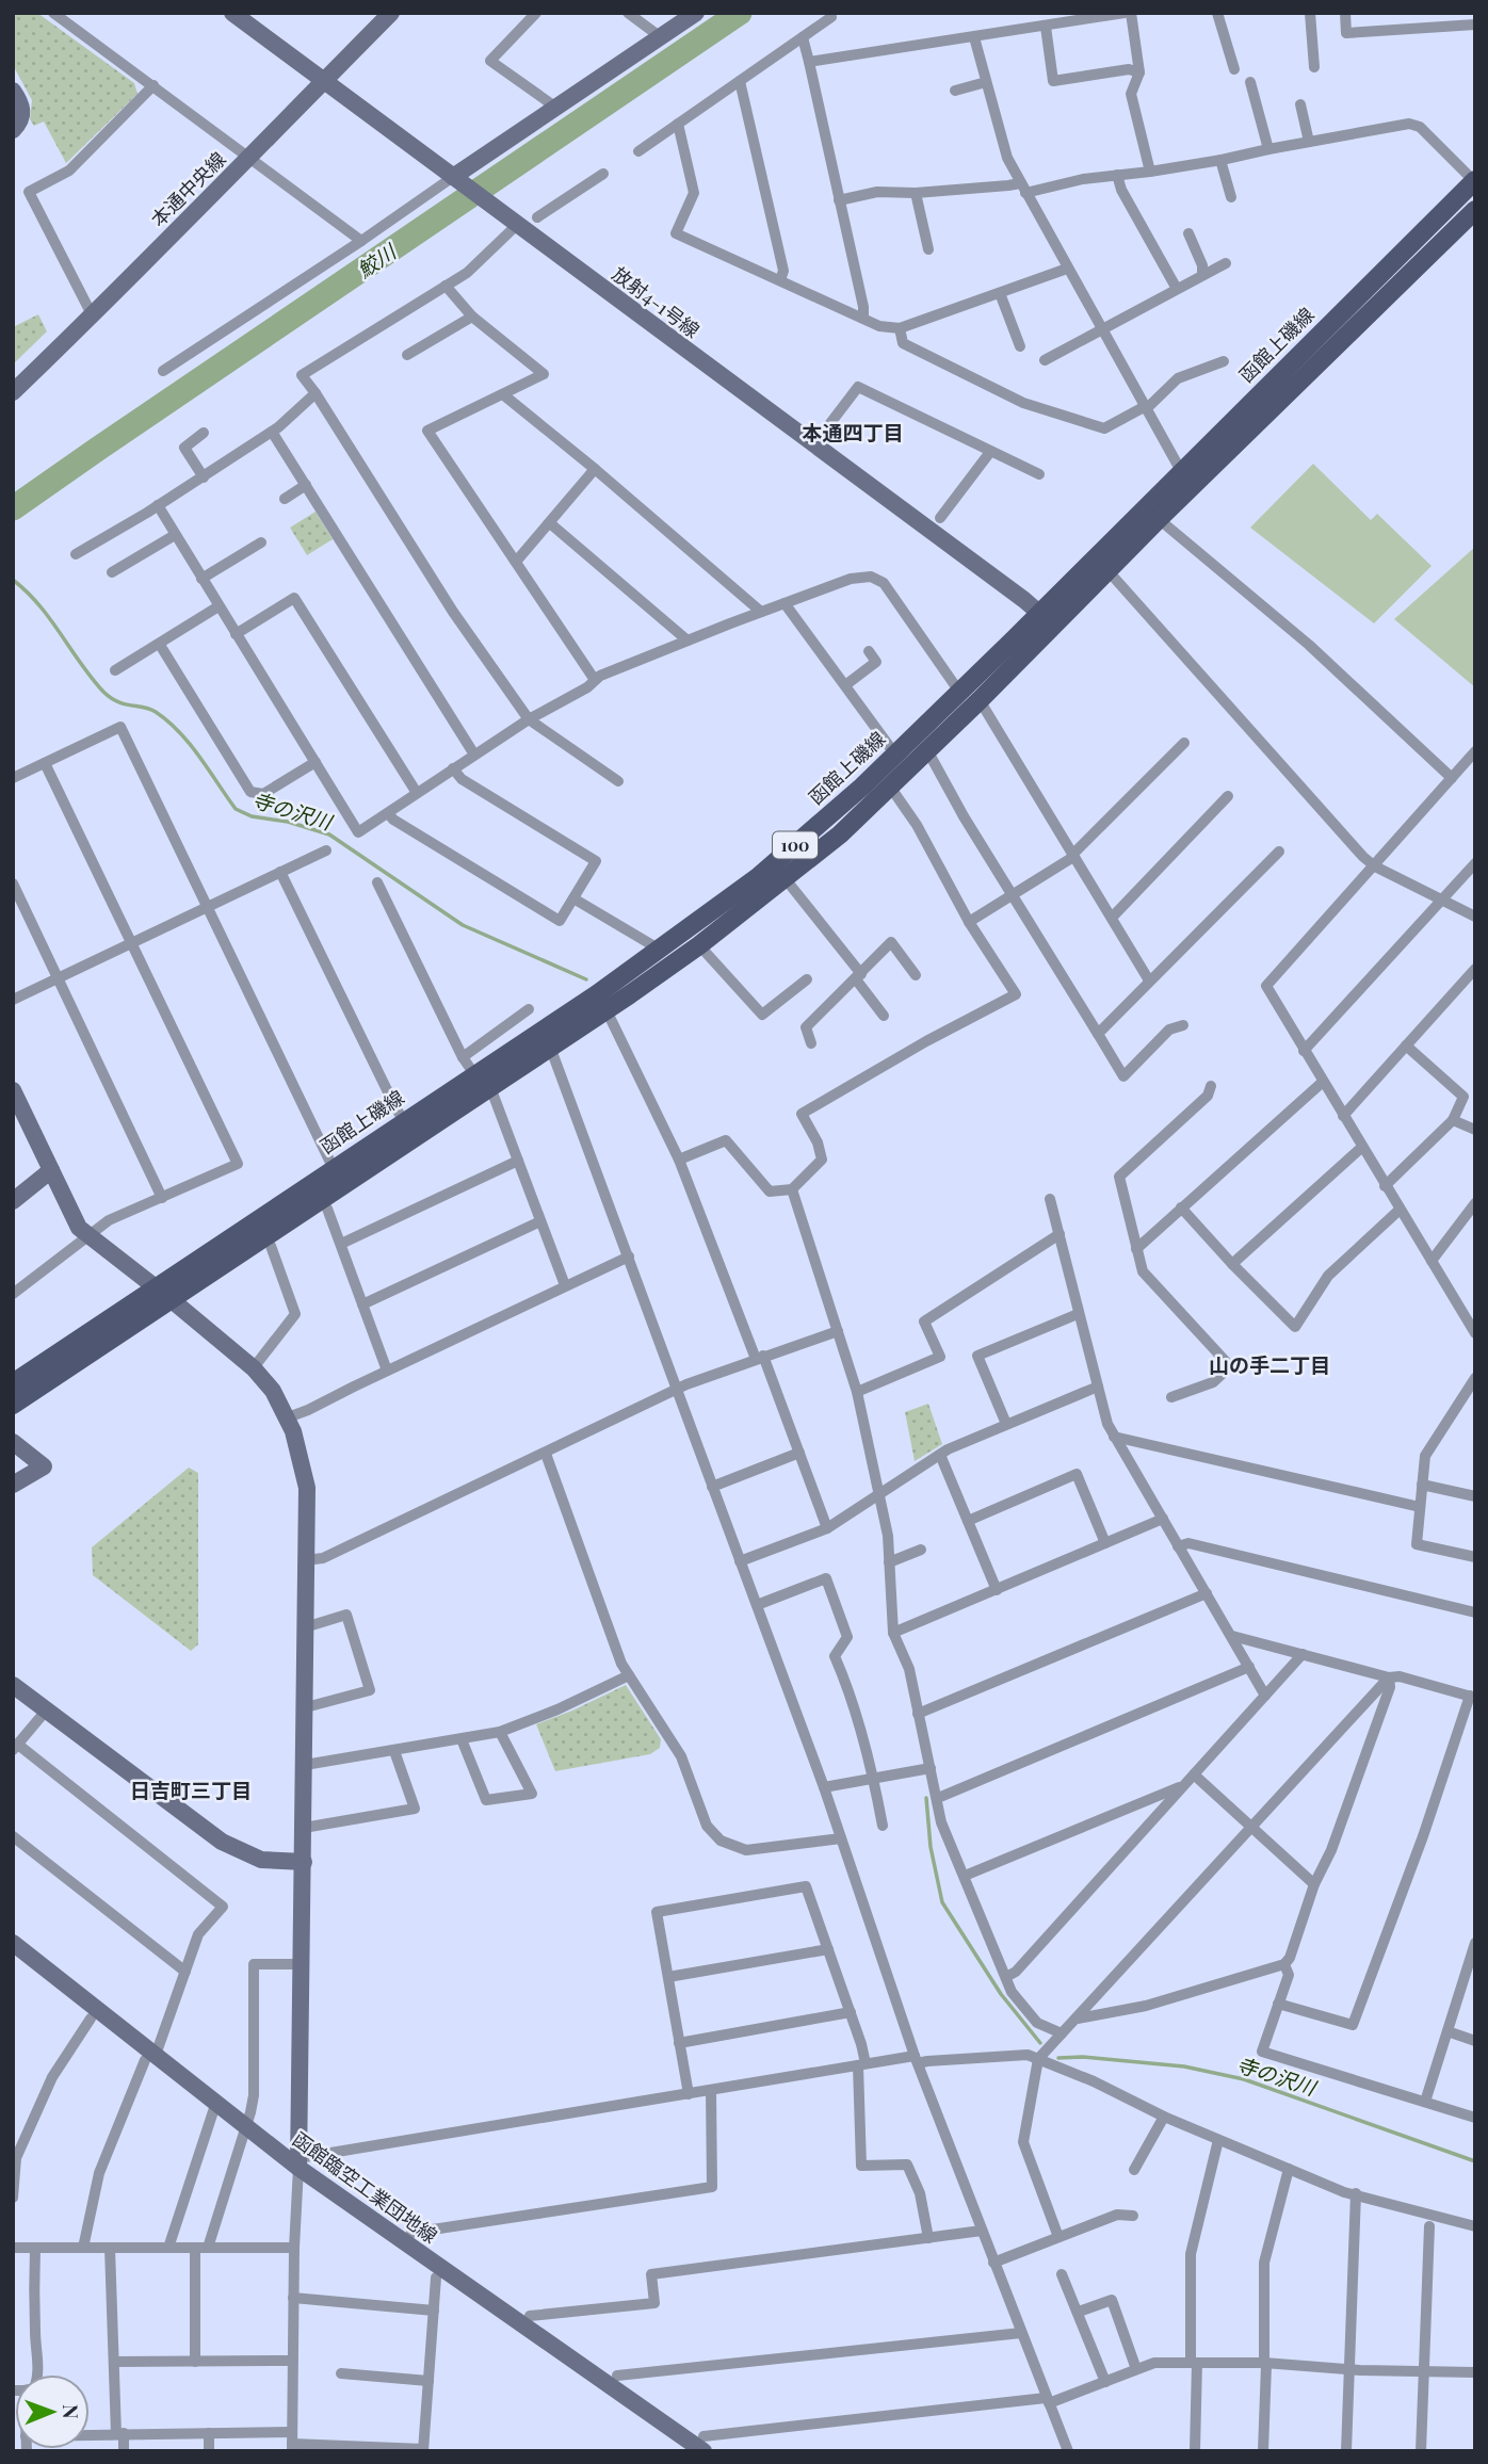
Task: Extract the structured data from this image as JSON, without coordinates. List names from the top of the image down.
{
  "streets": {
    "main road": ["函館上磯線", "100"],
    "street": ["本通中央線", "放射4-1号線", "函館臨空工業団地線"]
  },
  "crossings": [
    ["本通中央線", "放射4-1号線"],
    ["放射4-1号線", "函館上磯線"]
  ],
  "districts": ["本通四丁目", "山の手二丁目", "日吉町三丁目"],
  "water": ["鮫川", "寺の沢川"],
  "north": "right"
}
